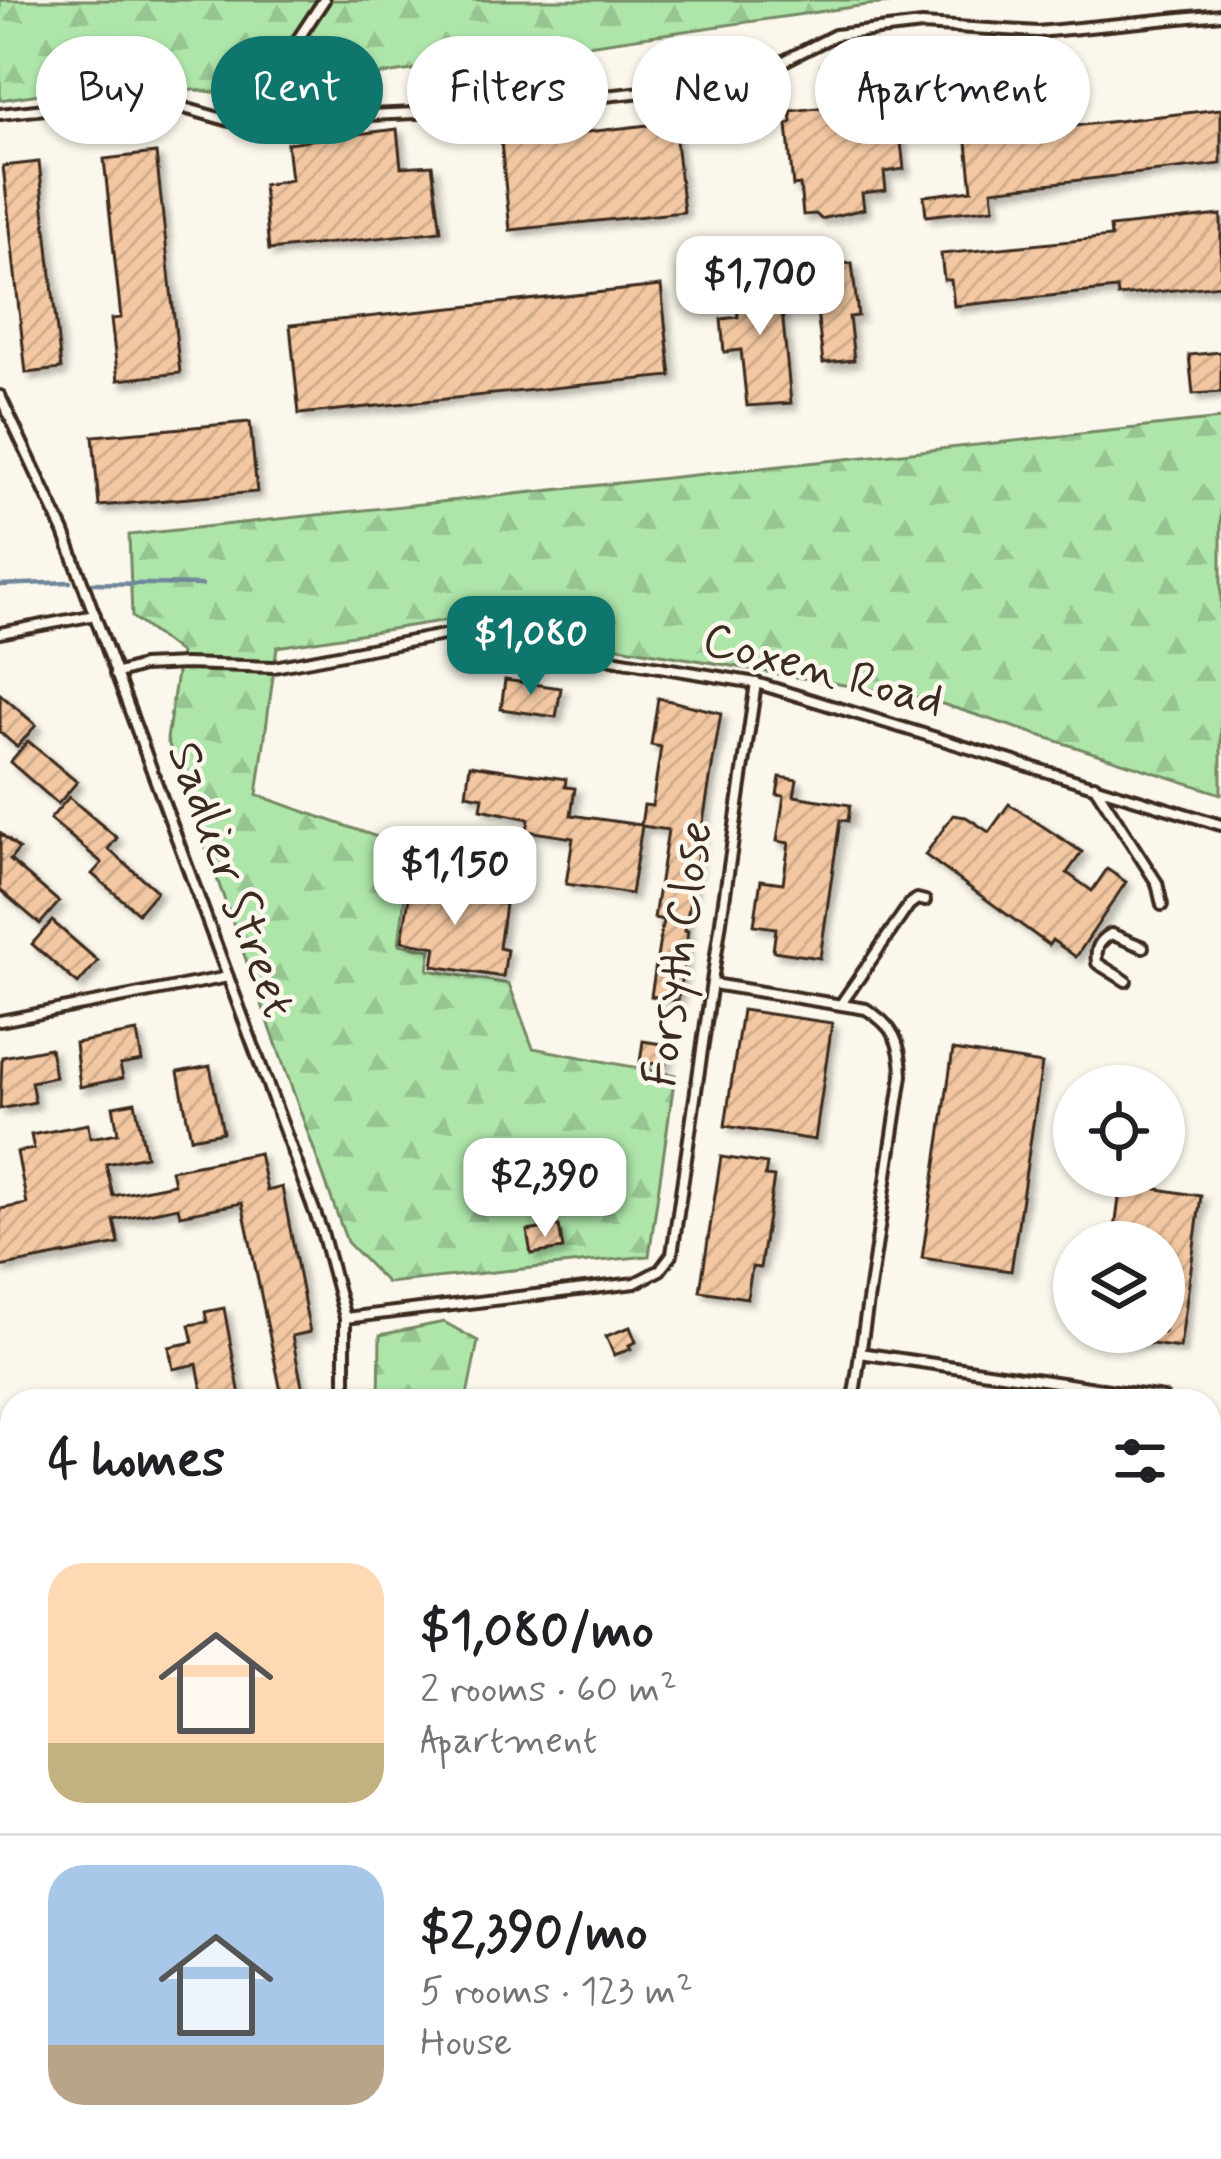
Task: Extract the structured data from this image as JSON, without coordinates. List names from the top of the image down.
{
  "streets": {
    "lane": ["Coxen Road", "Sadlier Street", "Forsyth Close"]
  },
  "crossings": [
    ["Coxen Road", "Sadlier Street"],
    ["Coxen Road", "Forsyth Close"],
    ["Sadlier Street", "Forsyth Close"]
  ],
  "page": {
    "chip": [
      "Buy",
      "Rent",
      "Filters",
      "New",
      "Apartment"
    ],
    "price": [
      "$1,700",
      "$1,080",
      "$1,150",
      "$2,390"
    ],
    "heading": "4 homes",
    "list": [
      {
        "name": "$1,080/mo",
        "note": "2 rooms · 60 m² · Apartment"
      },
      {
        "name": "$2,390/mo",
        "note": "5 rooms · 123 m² · House"
      }
    ]
  }
}
